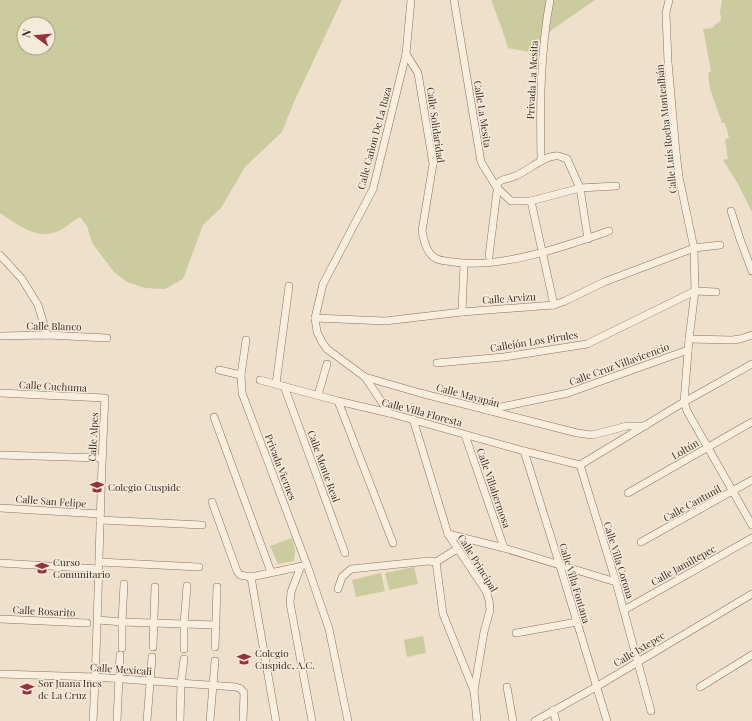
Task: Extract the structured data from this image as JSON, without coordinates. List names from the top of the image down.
{
  "streets": {
    "street": [
      "Privada La Mesita",
      "Calle La Mesita",
      "Calle Solidaridad",
      "Calle Luís Rocha Montealbán",
      "Calle Cañon De La Raza",
      "Calle Arvizu",
      "Calle Blanco",
      "Callejón Los Pirules",
      "Calle Cruz Villavicencio",
      "Calle Cuchuma",
      "Calle Mayapán",
      "Calle Villa Floresta",
      "Calle Alpes",
      "Loltún",
      "Calle Monte Real",
      "Privada Viernes",
      "Calle Villahermosa",
      "Calle San Felipe",
      "Calle Cantunil",
      "Calle Villa Corona",
      "Calle Principal",
      "Calle Jamiltepec",
      "Calle Villa Fontana",
      "Calle Rosarito",
      "Calle Ixtepec",
      "Calle Mexicali"
    ]
  },
  "crossings": [
    ["Calle Solidaridad", "Calle Cañon De La Raza"],
    ["Calle Luís Rocha Montealbán", "Calle Arvizu"],
    ["Calle Luís Rocha Montealbán", "Callejón Los Pirules"],
    ["Calle Luís Rocha Montealbán", "Calle Cruz Villavicencio"],
    ["Calle Luís Rocha Montealbán", "Loltún"],
    ["Calle Luís Rocha Montealbán", "Calle Cantunil"],
    ["Calle Cañon De La Raza", "Calle Arvizu"],
    ["Calle Cañon De La Raza", "Calle Mayapán"],
    ["Calle Arvizu", "Calle Mayapán"],
    ["Calle Cruz Villavicencio", "Calle Mayapán"],
    ["Calle Cuchuma", "Calle Alpes"],
    ["Calle Villa Floresta", "Calle Monte Real"],
    ["Calle Villa Floresta", "Calle Villahermosa"],
    ["Calle Villa Floresta", "Calle Villa Corona"],
    ["Calle Villa Floresta", "Calle Principal"],
    ["Calle Villa Floresta", "Calle Villa Fontana"],
    ["Calle Alpes", "Calle San Felipe"],
    ["Calle Alpes", "Calle Mexicali"],
    ["Calle Villa Corona", "Calle Jamiltepec"],
    ["Calle Villa Corona", "Calle Ixtepec"],
    ["Calle Villa Fontana", "Calle Ixtepec"]
  ],
  "places": {
    "school or university": [
      "Colegio Cuspide",
      "Curso Comunitario",
      "Colegio Cuspide, A.C.",
      "Sor Juana Ines de La Cruz"
    ]
  },
  "north": "left"
}
